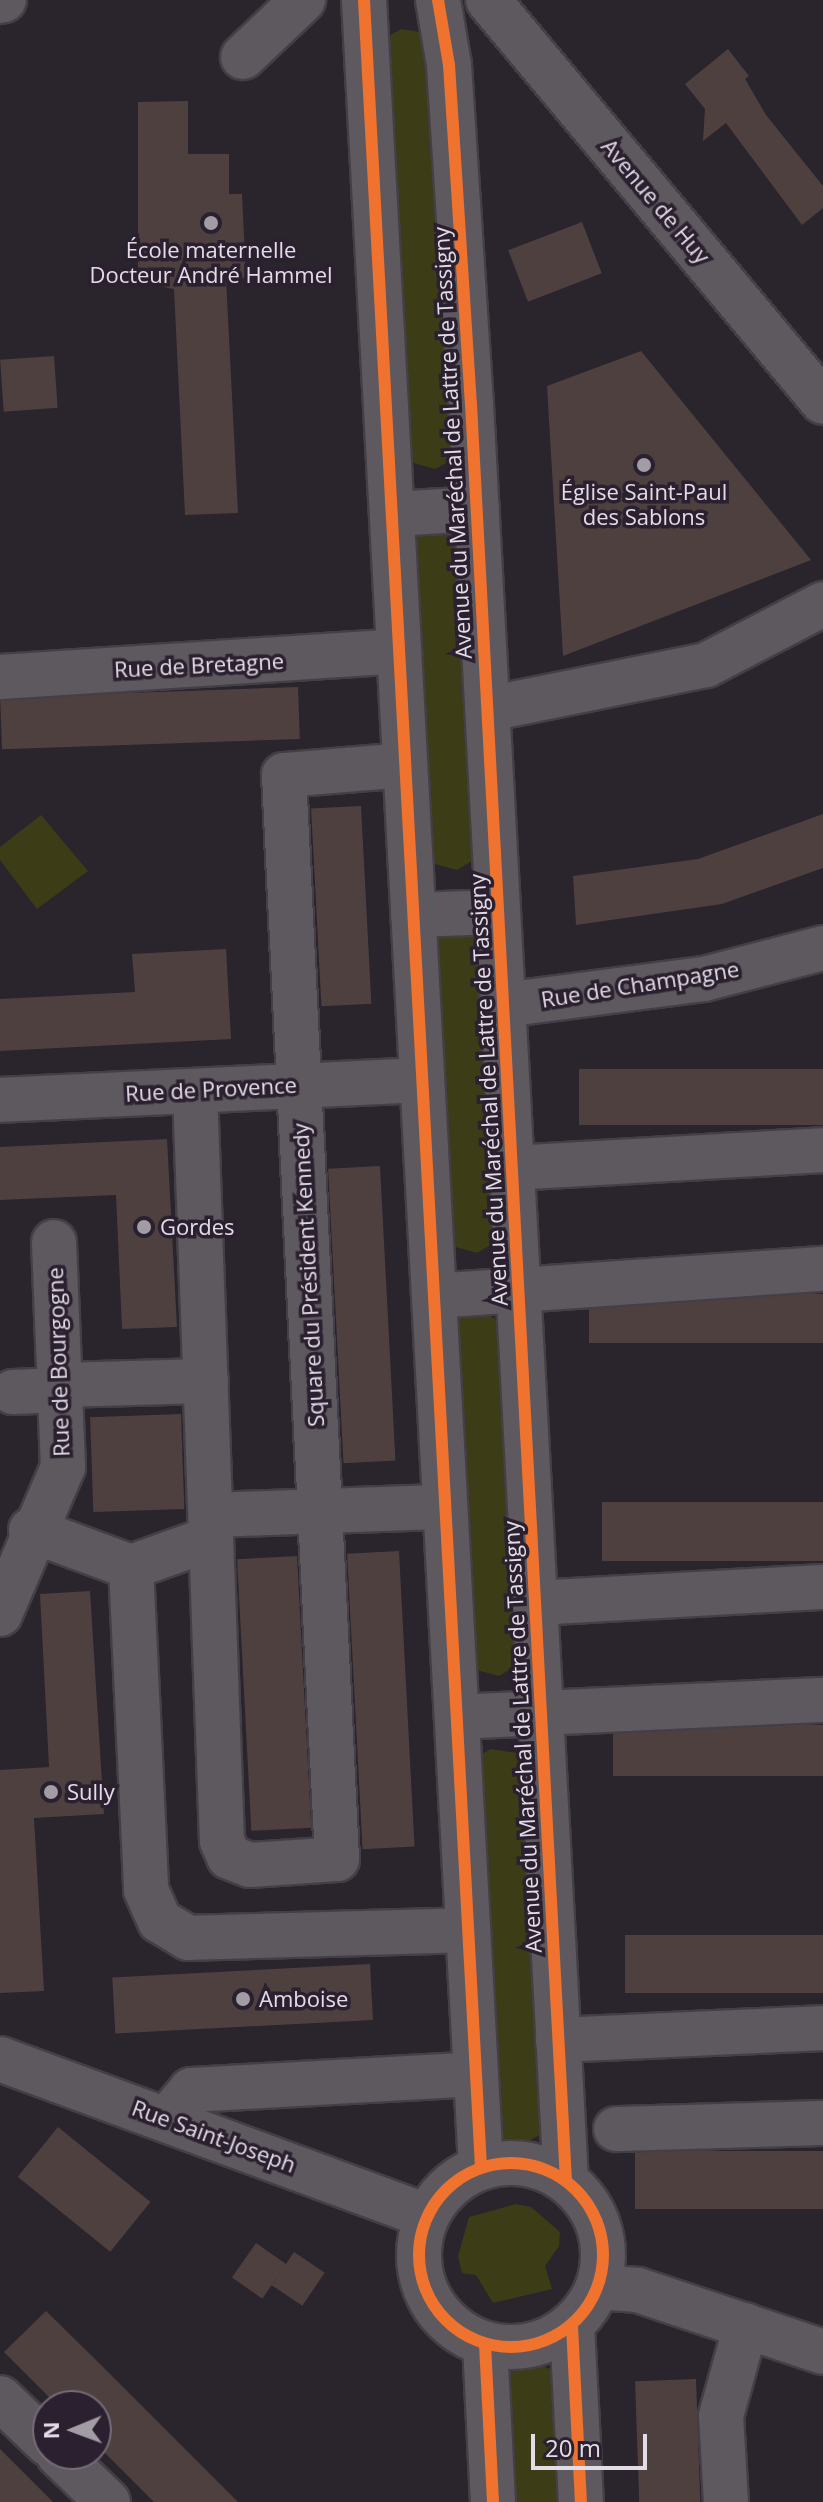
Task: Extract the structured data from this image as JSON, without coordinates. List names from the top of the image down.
{
  "streets": {
    "street": [
      "Avenue de Huy",
      "Avenue du Maréchal de Lattre de Tassigny",
      "Rue de Bretagne",
      "Rue de Champagne",
      "Rue de Provence",
      "Square du Président Kennedy",
      "Rue de Bourgogne",
      "Rue Saint-Joseph"
    ]
  },
  "crossings": [
    ["Avenue du Maréchal de Lattre de Tassigny", "Rue de Champagne"],
    ["Avenue du Maréchal de Lattre de Tassigny", "Rue Saint-Joseph"],
    ["Rue de Provence", "Square du Président Kennedy"]
  ],
  "places": [
    "École maternelle Docteur André Hammel",
    "Église Saint-Paul des Sablons",
    "Gordes",
    "Sully",
    "Amboise"
  ],
  "scale_bar": "20 m",
  "north": "left"
}
